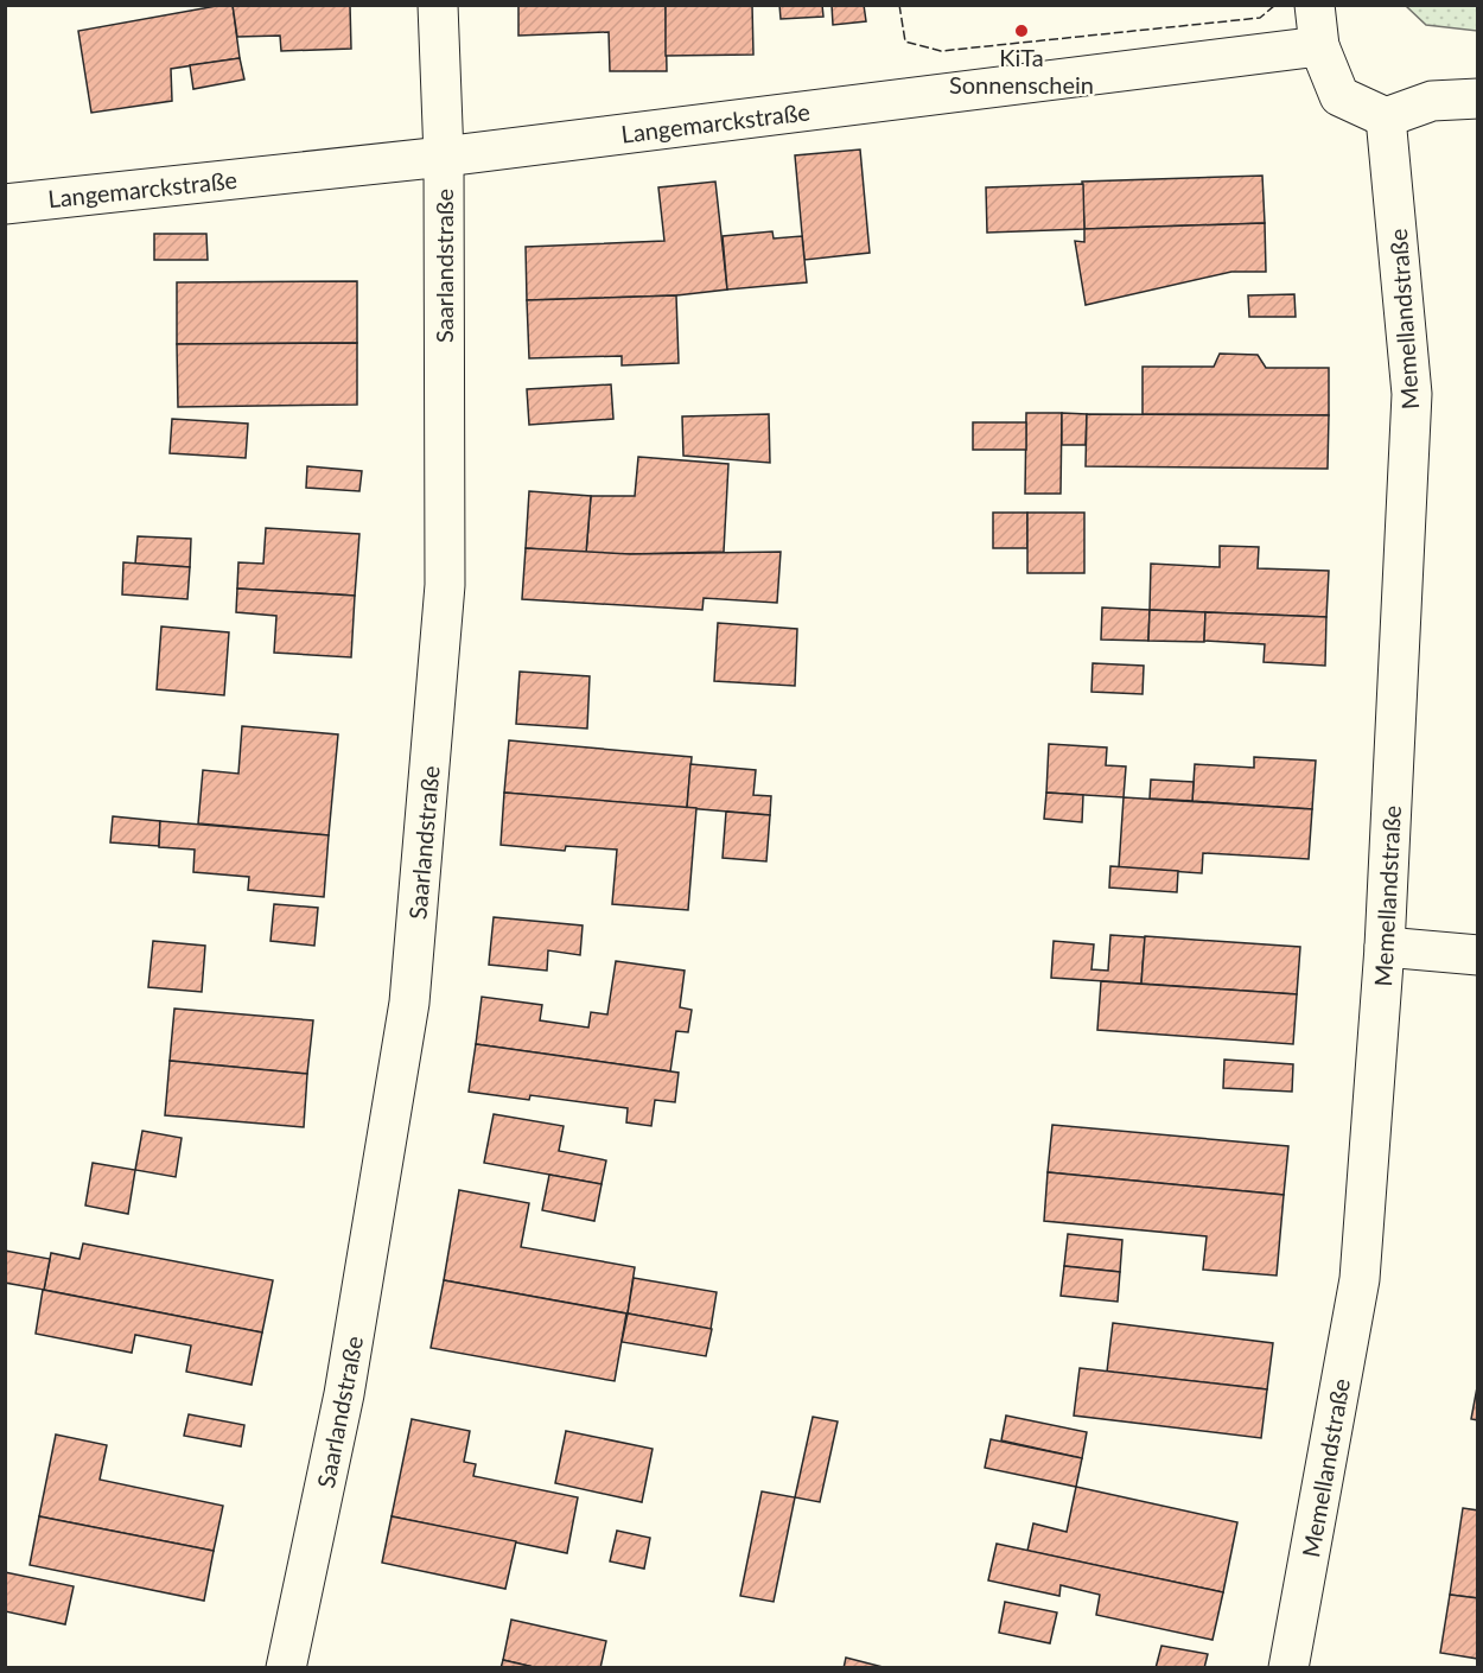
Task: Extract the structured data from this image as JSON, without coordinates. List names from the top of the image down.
{
  "streets": {
    "street": ["Langemarckstraße", "Saarlandstraße", "Memellandstraße"]
  },
  "crossings": [
    ["Langemarckstraße", "Saarlandstraße"]
  ],
  "places": ["KiTa Sonnenschein"]
}
